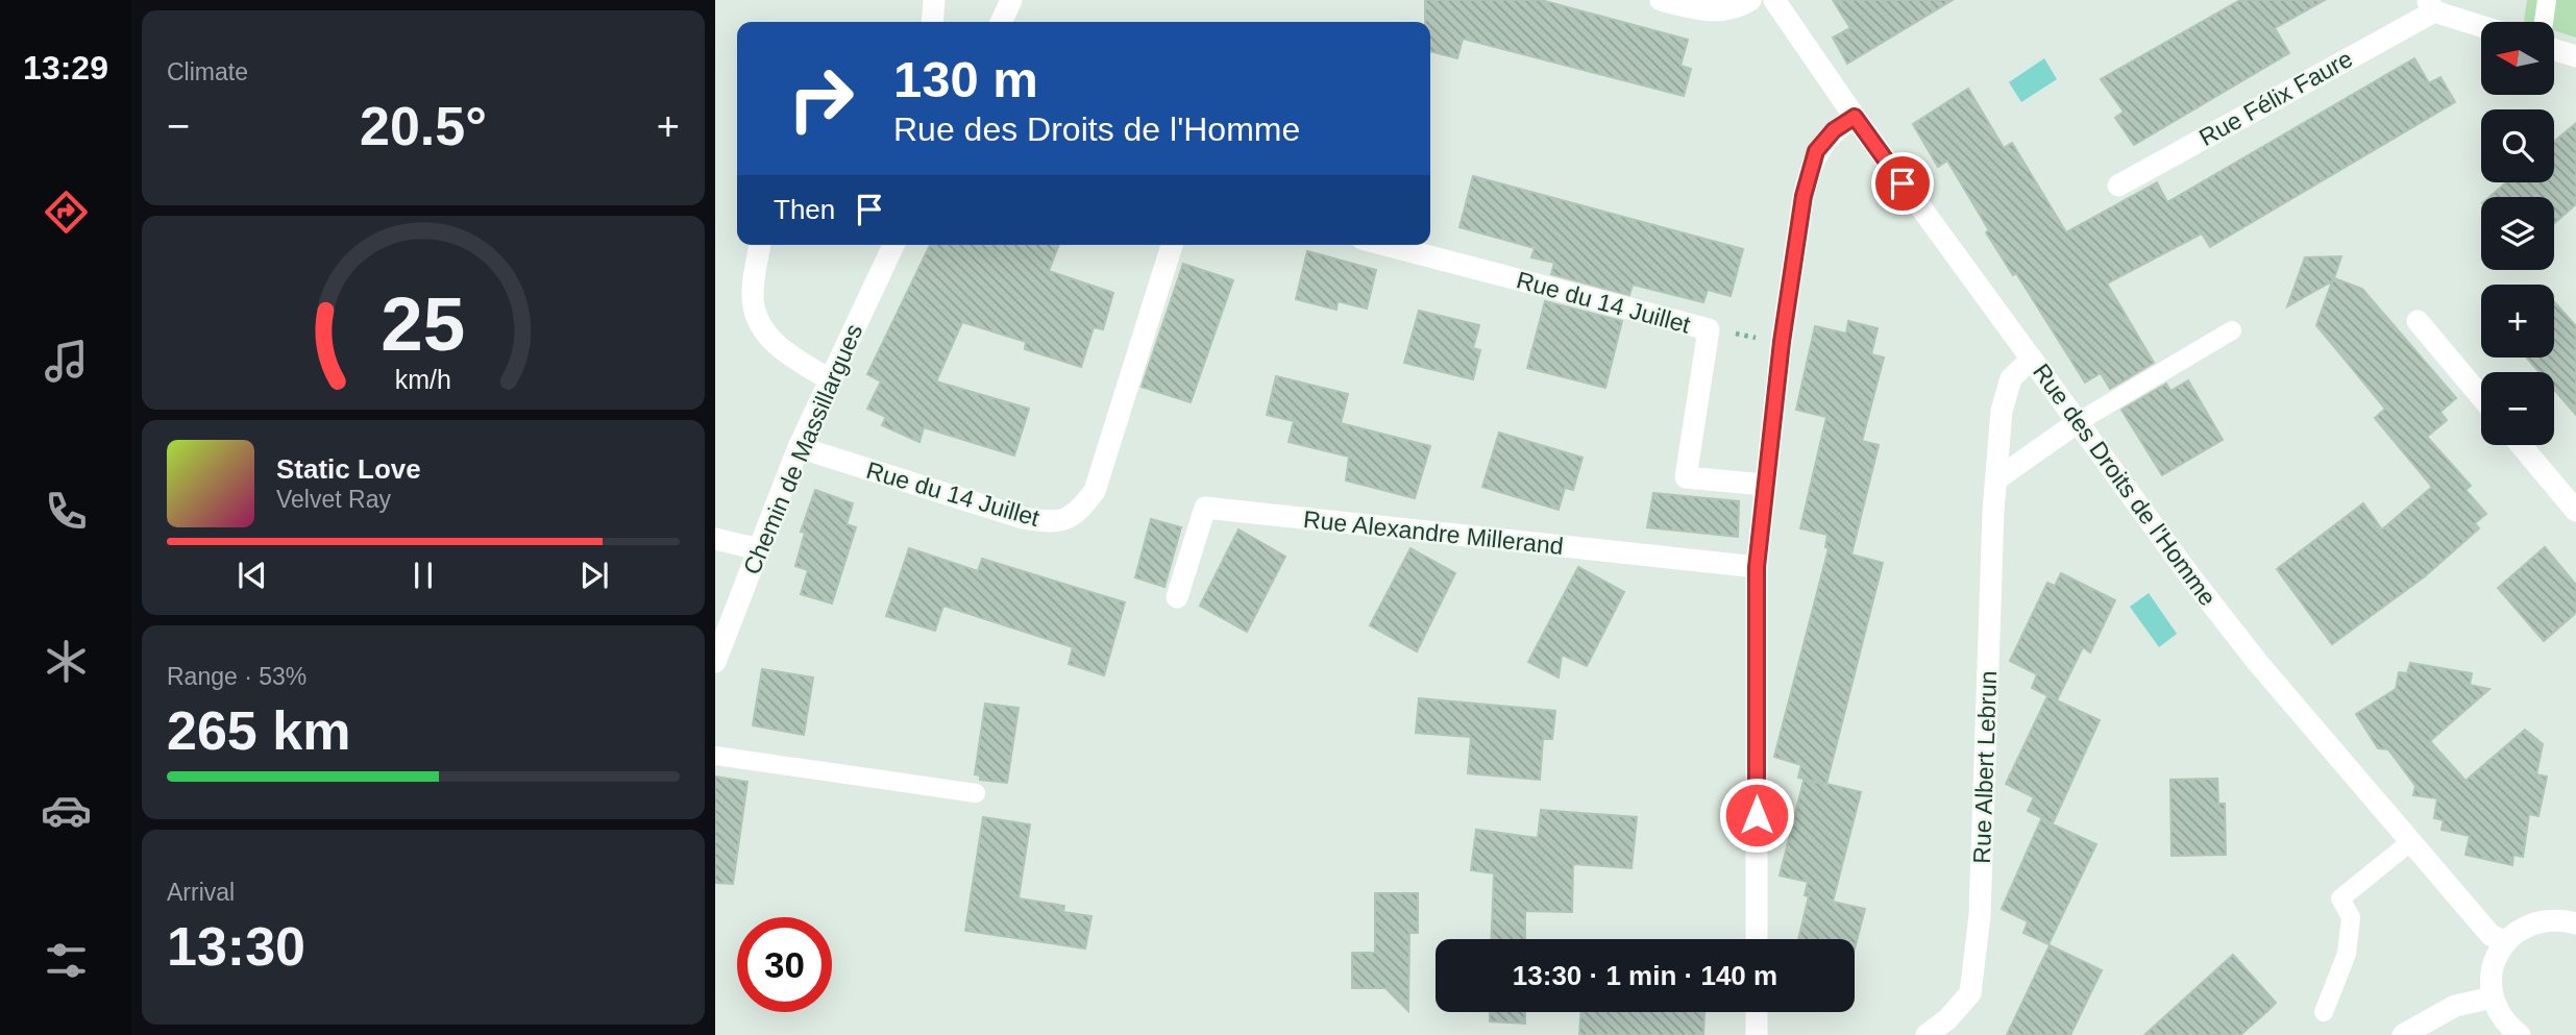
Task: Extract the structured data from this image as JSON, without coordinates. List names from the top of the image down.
{
  "streets": {
    "street": [
      "Rue Félix Faure",
      "Rue du 14 Juillet",
      "Chemin de Massillargues",
      "Rue des Droits de l'Homme",
      "Rue Alexandre Millerand",
      "Rue Albert Lebrun"
    ]
  },
  "crossings": [
    ["Rue du 14 Juillet", "Chemin de Massillargues"],
    ["Rue des Droits de l'Homme", "Rue Albert Lebrun"]
  ],
  "north": "left",
  "page": {
    "tabs": "13:29",
    "tile": [
      "Climate",
      ["Range · 53%", "265 km"],
      ["Arrival", "13:30"]
    ],
    "map_buttons": ["+", "−"],
    "turn": ["130 m", "Rue des Droits de l'Homme"],
    "heat": ["−", "20.5°", "+"],
    "then": "Then",
    "song": ["Static Love", "Velvet Ray"],
    "limit": "30",
    "trip": "13:30 · 1 min · 140 m",
    "gauge": ["25", "km/h"]
  }
}
